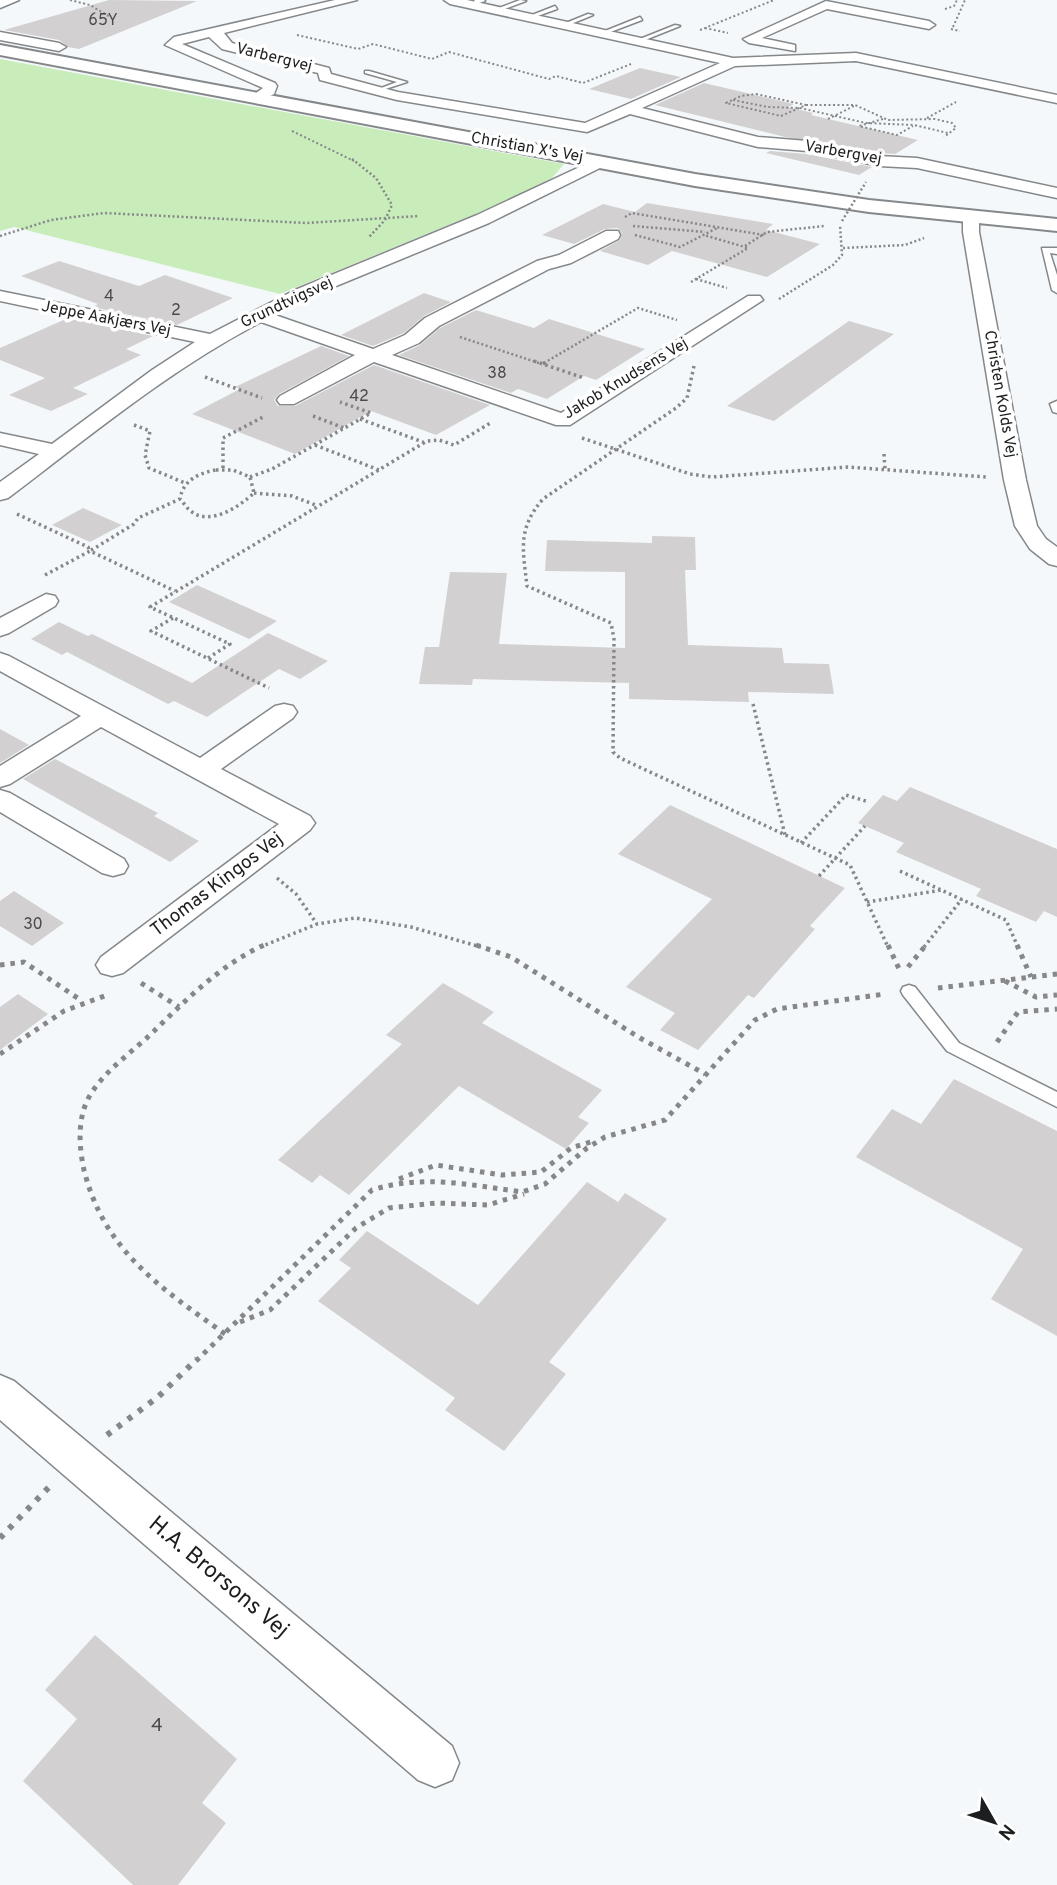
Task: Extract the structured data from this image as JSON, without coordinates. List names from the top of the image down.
{
  "streets": {
    "street": [
      "Varbergvej",
      "Christian X's Vej",
      "Grundtvigsvej",
      "Jeppe Aakjærs Vej",
      "Jakob Knudsens Vej",
      "Christen Kolds Vej",
      "Thomas Kingos Vej",
      "H.A. Brorsons Vej"
    ]
  },
  "crossings": [
    ["Varbergvej", "Christian X's Vej"],
    ["Christian X's Vej", "Grundtvigsvej"],
    ["Christian X's Vej", "Christen Kolds Vej"],
    ["Grundtvigsvej", "Jeppe Aakjærs Vej"],
    ["Grundtvigsvej", "Jakob Knudsens Vej"]
  ],
  "house_numbers": [
    "65Y",
    "4",
    "2",
    "38",
    "42",
    "30",
    "4"
  ],
  "north": "bottom right"
}
